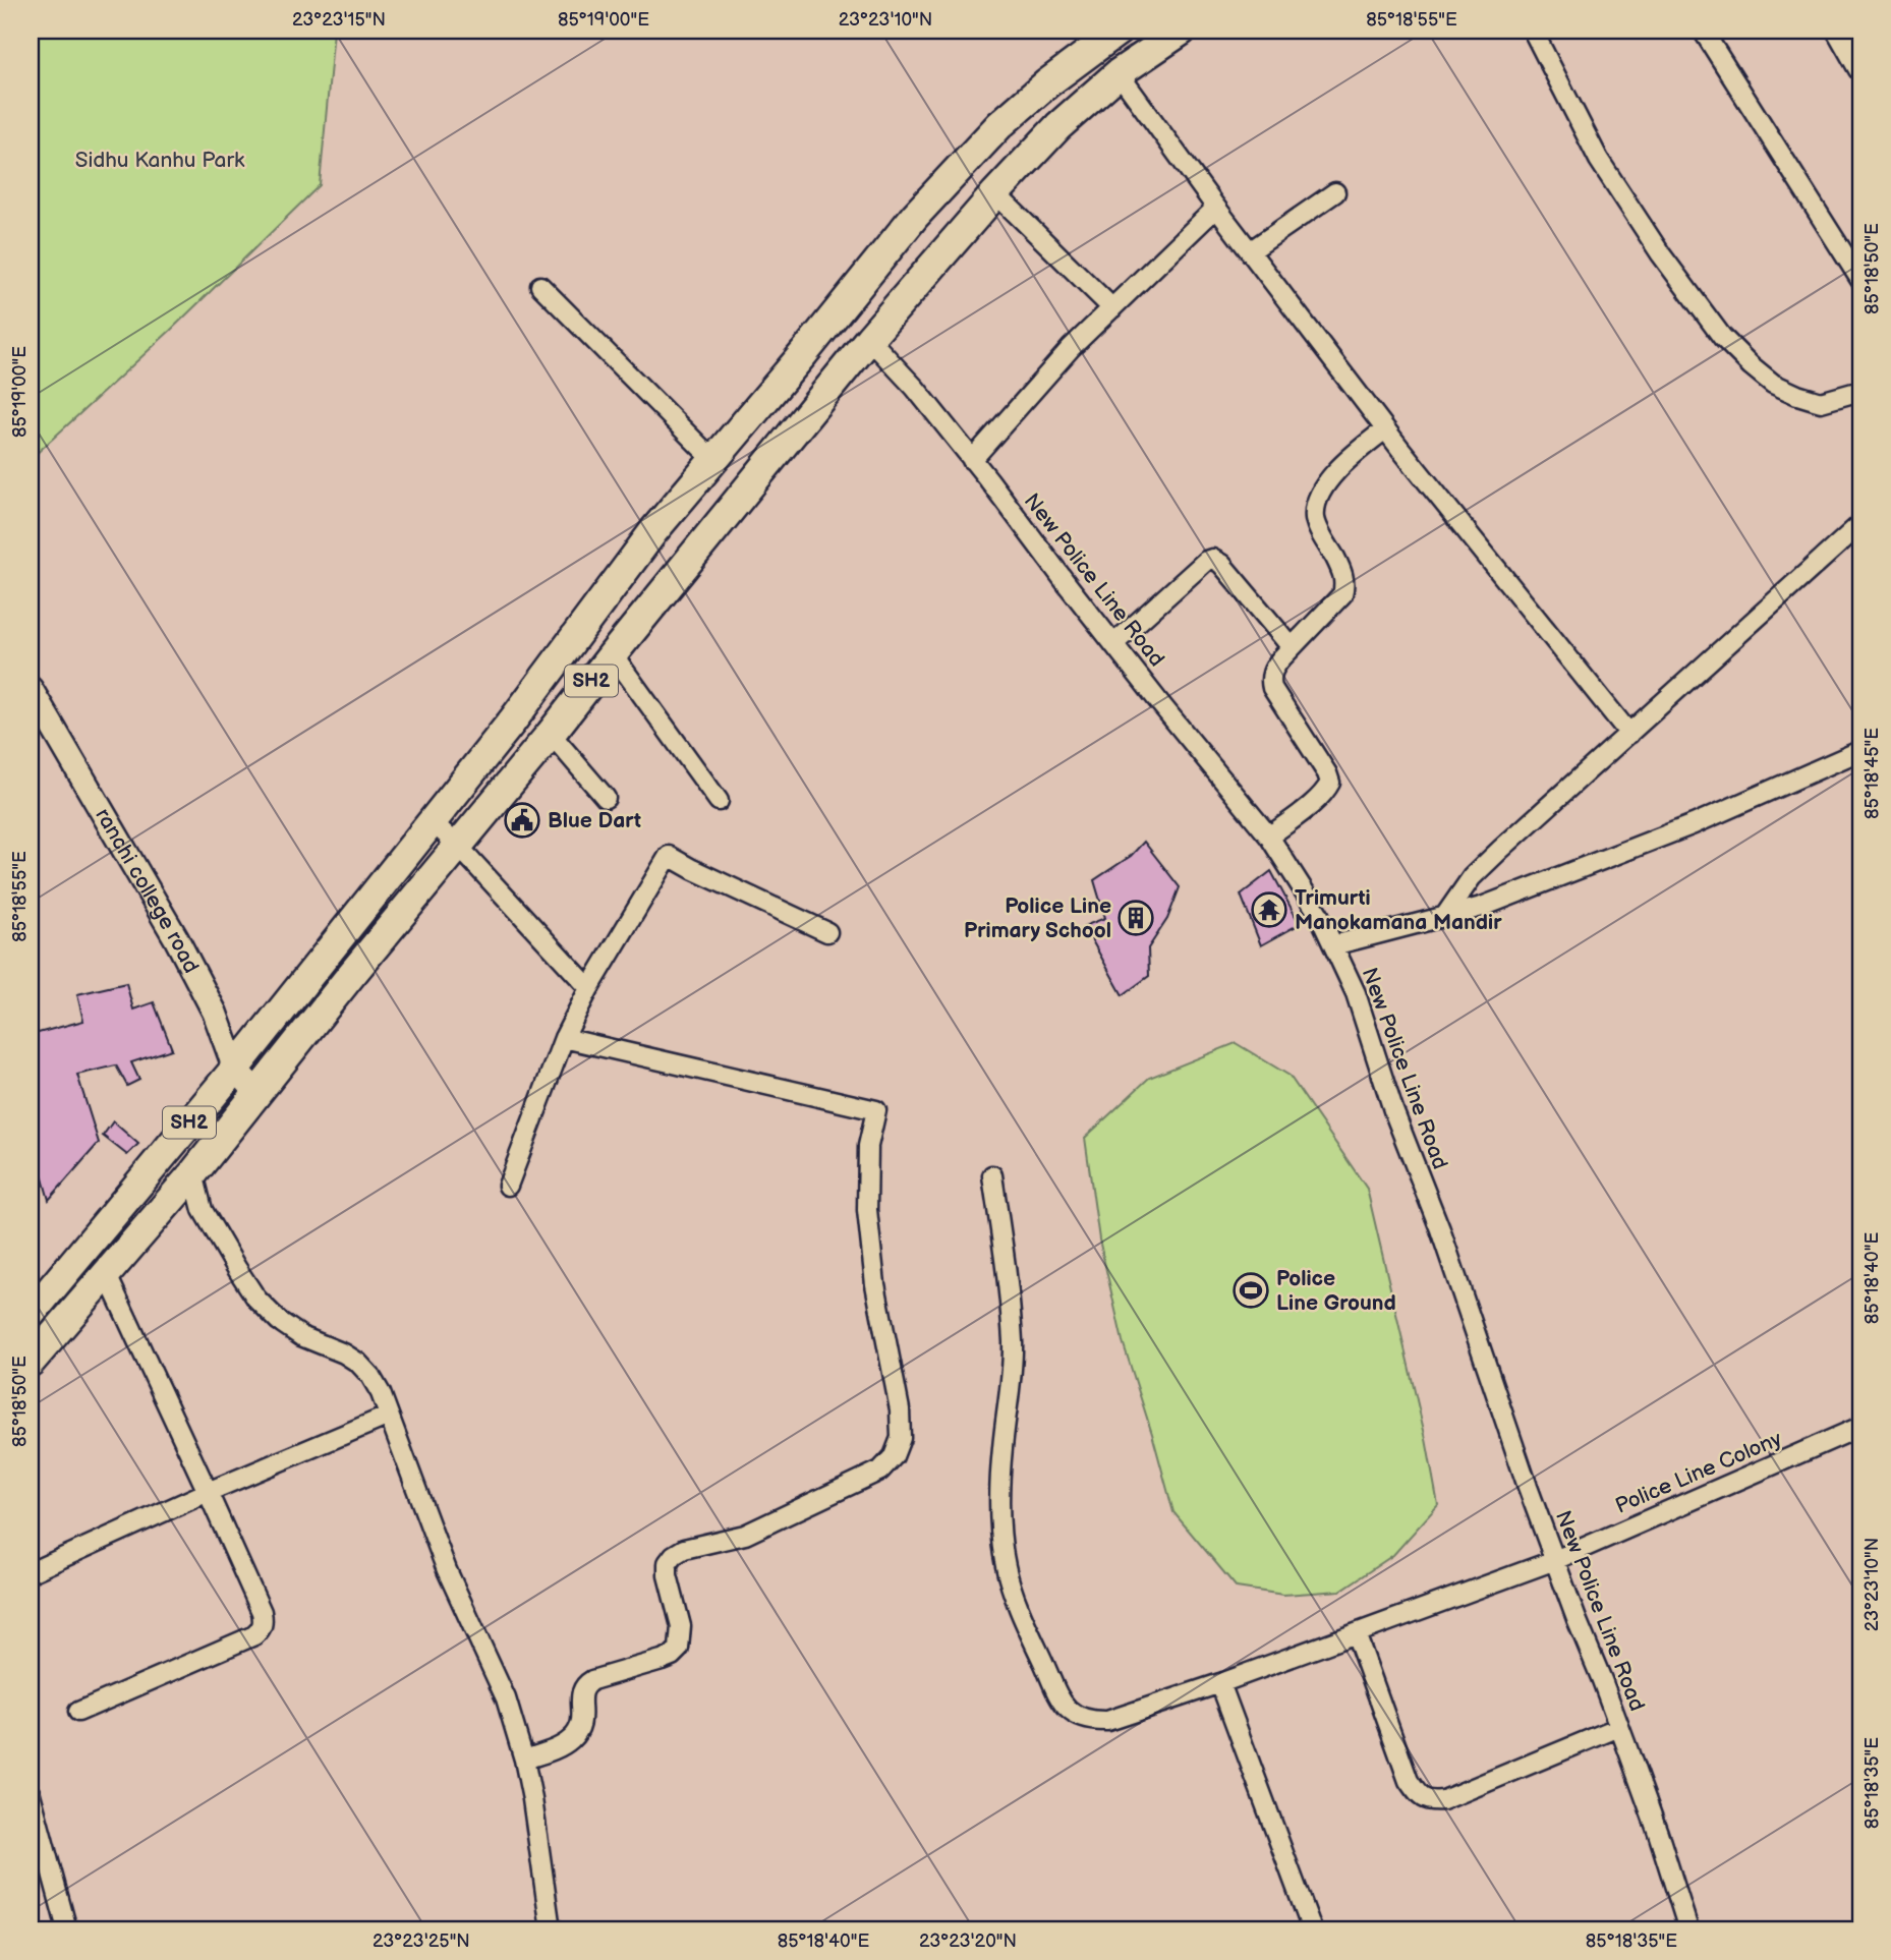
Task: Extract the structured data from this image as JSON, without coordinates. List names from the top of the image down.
{
  "streets": {
    "main road": ["SH2"],
    "street": ["New Police Line Road", "ranchi college road", "Police Line Colony"]
  },
  "crossings": [
    ["New Police Line Road", "SH2"],
    ["New Police Line Road", "Police Line Colony"],
    ["SH2", "ranchi college road"]
  ],
  "parks": ["Sidhu Kanhu Park"],
  "places": {
    "public building": ["Blue Dart"],
    "temple": ["Trimurti Manokamana Mandir"],
    "building": ["Police Line Primary School"],
    "sports": ["Police Line Ground"]
  },
  "coordinates": [
    "23°23'15\"N",
    "85°19'00\"E",
    "23°23'10\"N",
    "85°18'55\"E",
    "85°18'50\"E",
    "85°18'45\"E",
    "85°18'40\"E",
    "85°18'35\"E",
    "23°23'25\"N",
    "23°23'20\"N"
  ]
}
